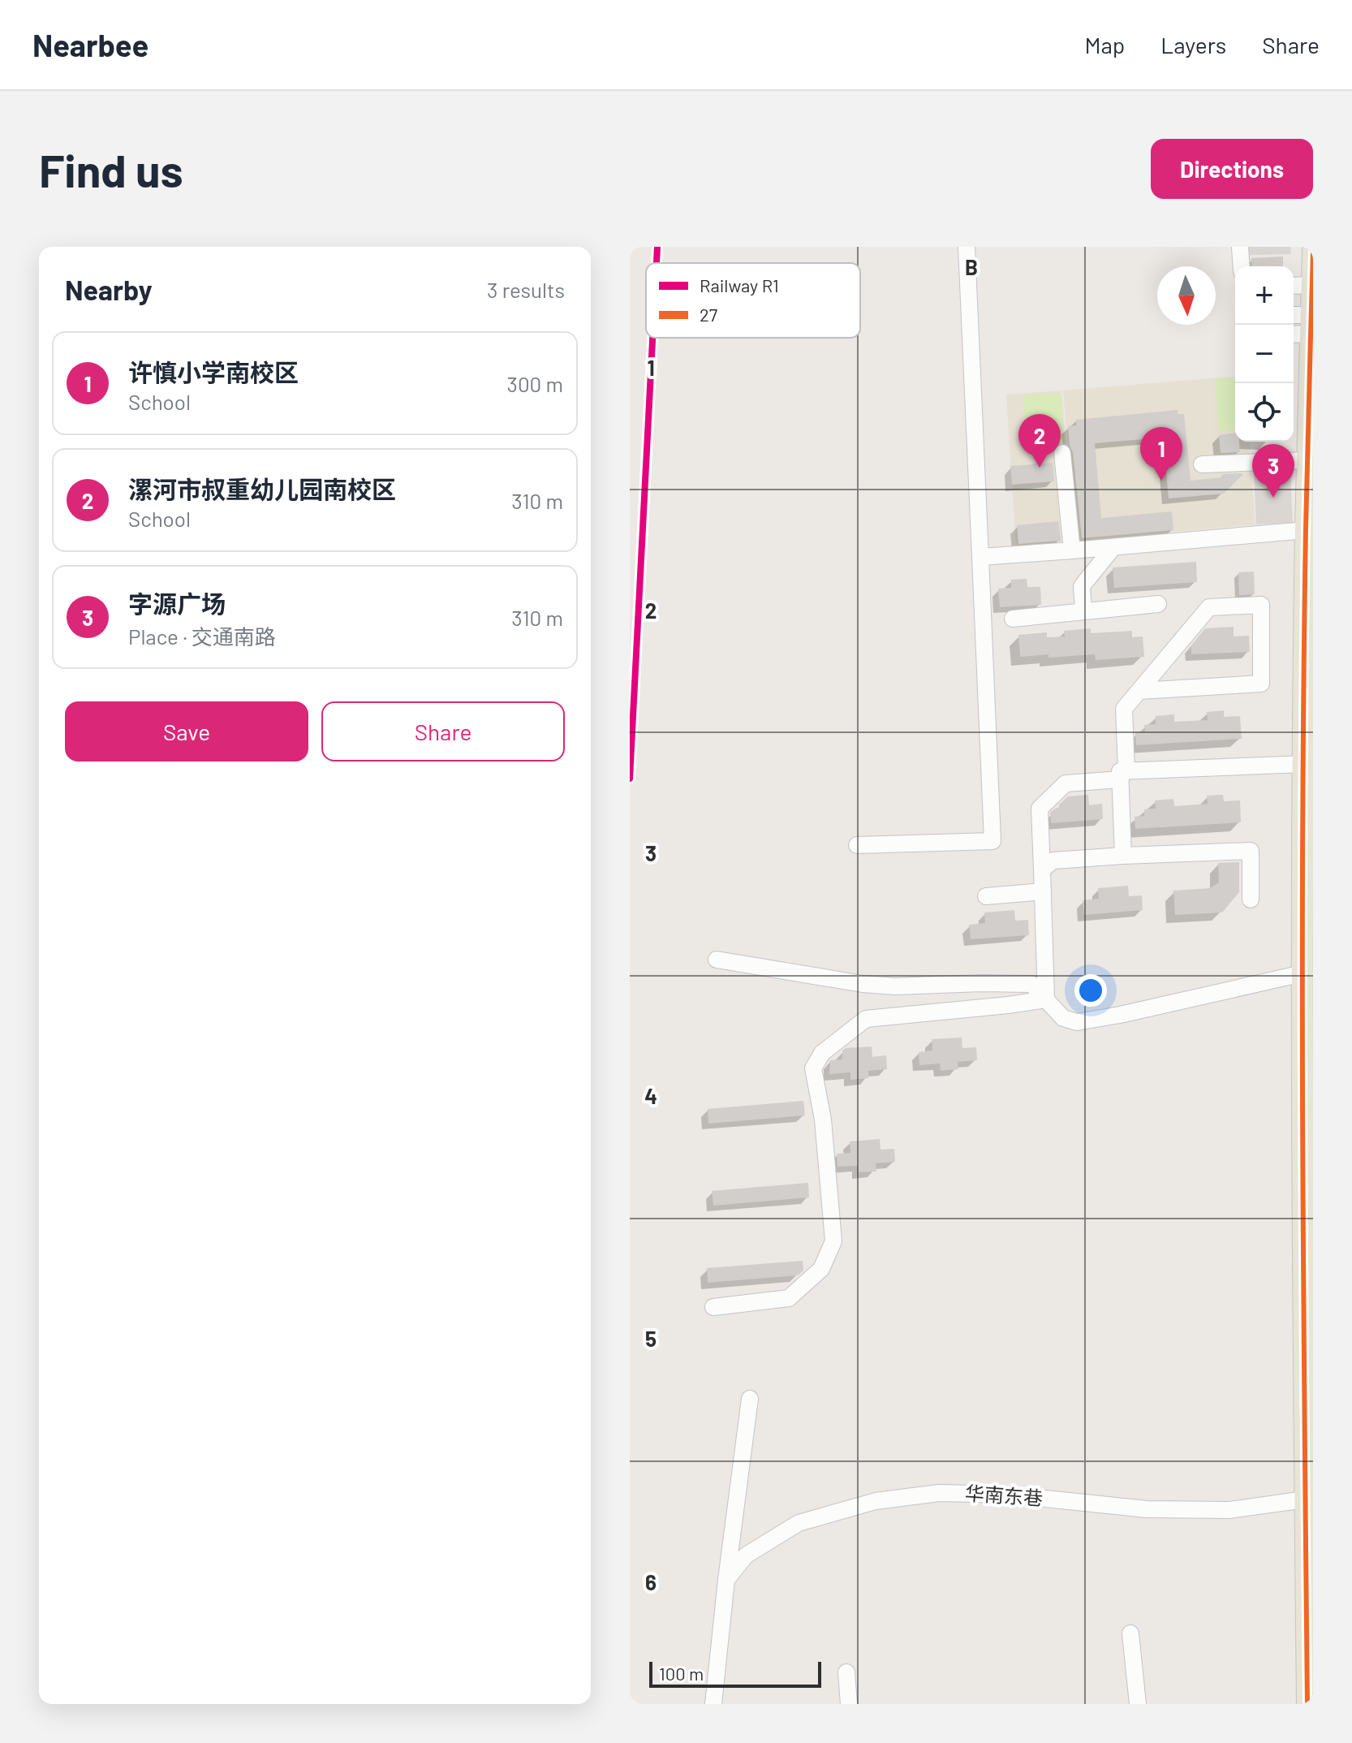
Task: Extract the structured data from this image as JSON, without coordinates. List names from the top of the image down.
{
  "streets": {
    "street": ["华南东巷"]
  },
  "lines": ["rail line R1", "transit line 27"],
  "legend": ["Railway R1", "27"],
  "scale_bar": "100 m",
  "north": "bottom",
  "page": {
    "header": "Nearbee",
    "nav": ["Map", "Layers", "Share"],
    "buttons": [
      "Directions",
      ["Save", "Share"]
    ],
    "title": "Find us",
    "heading": ["Nearby", "3 results"],
    "map_buttons": ["+", "−"],
    "list": [
      {
        "mark": "1",
        "name": "许慎小学南校区",
        "note": "School",
        "value": "300 m"
      },
      {
        "mark": "2",
        "name": "漯河市叔重幼儿园南校区",
        "note": "School",
        "value": "310 m"
      },
      {
        "mark": "3",
        "name": "字源广场",
        "note": "Place · 交通南路",
        "value": "310 m"
      }
    ],
    "pins": ["2", "1", "3"],
    "scale": "100 m"
  },
  "grid": {
    "columns": ["B"],
    "rows": [
      "1",
      "2",
      "3",
      "4",
      "5",
      "6"
    ]
  }
}
